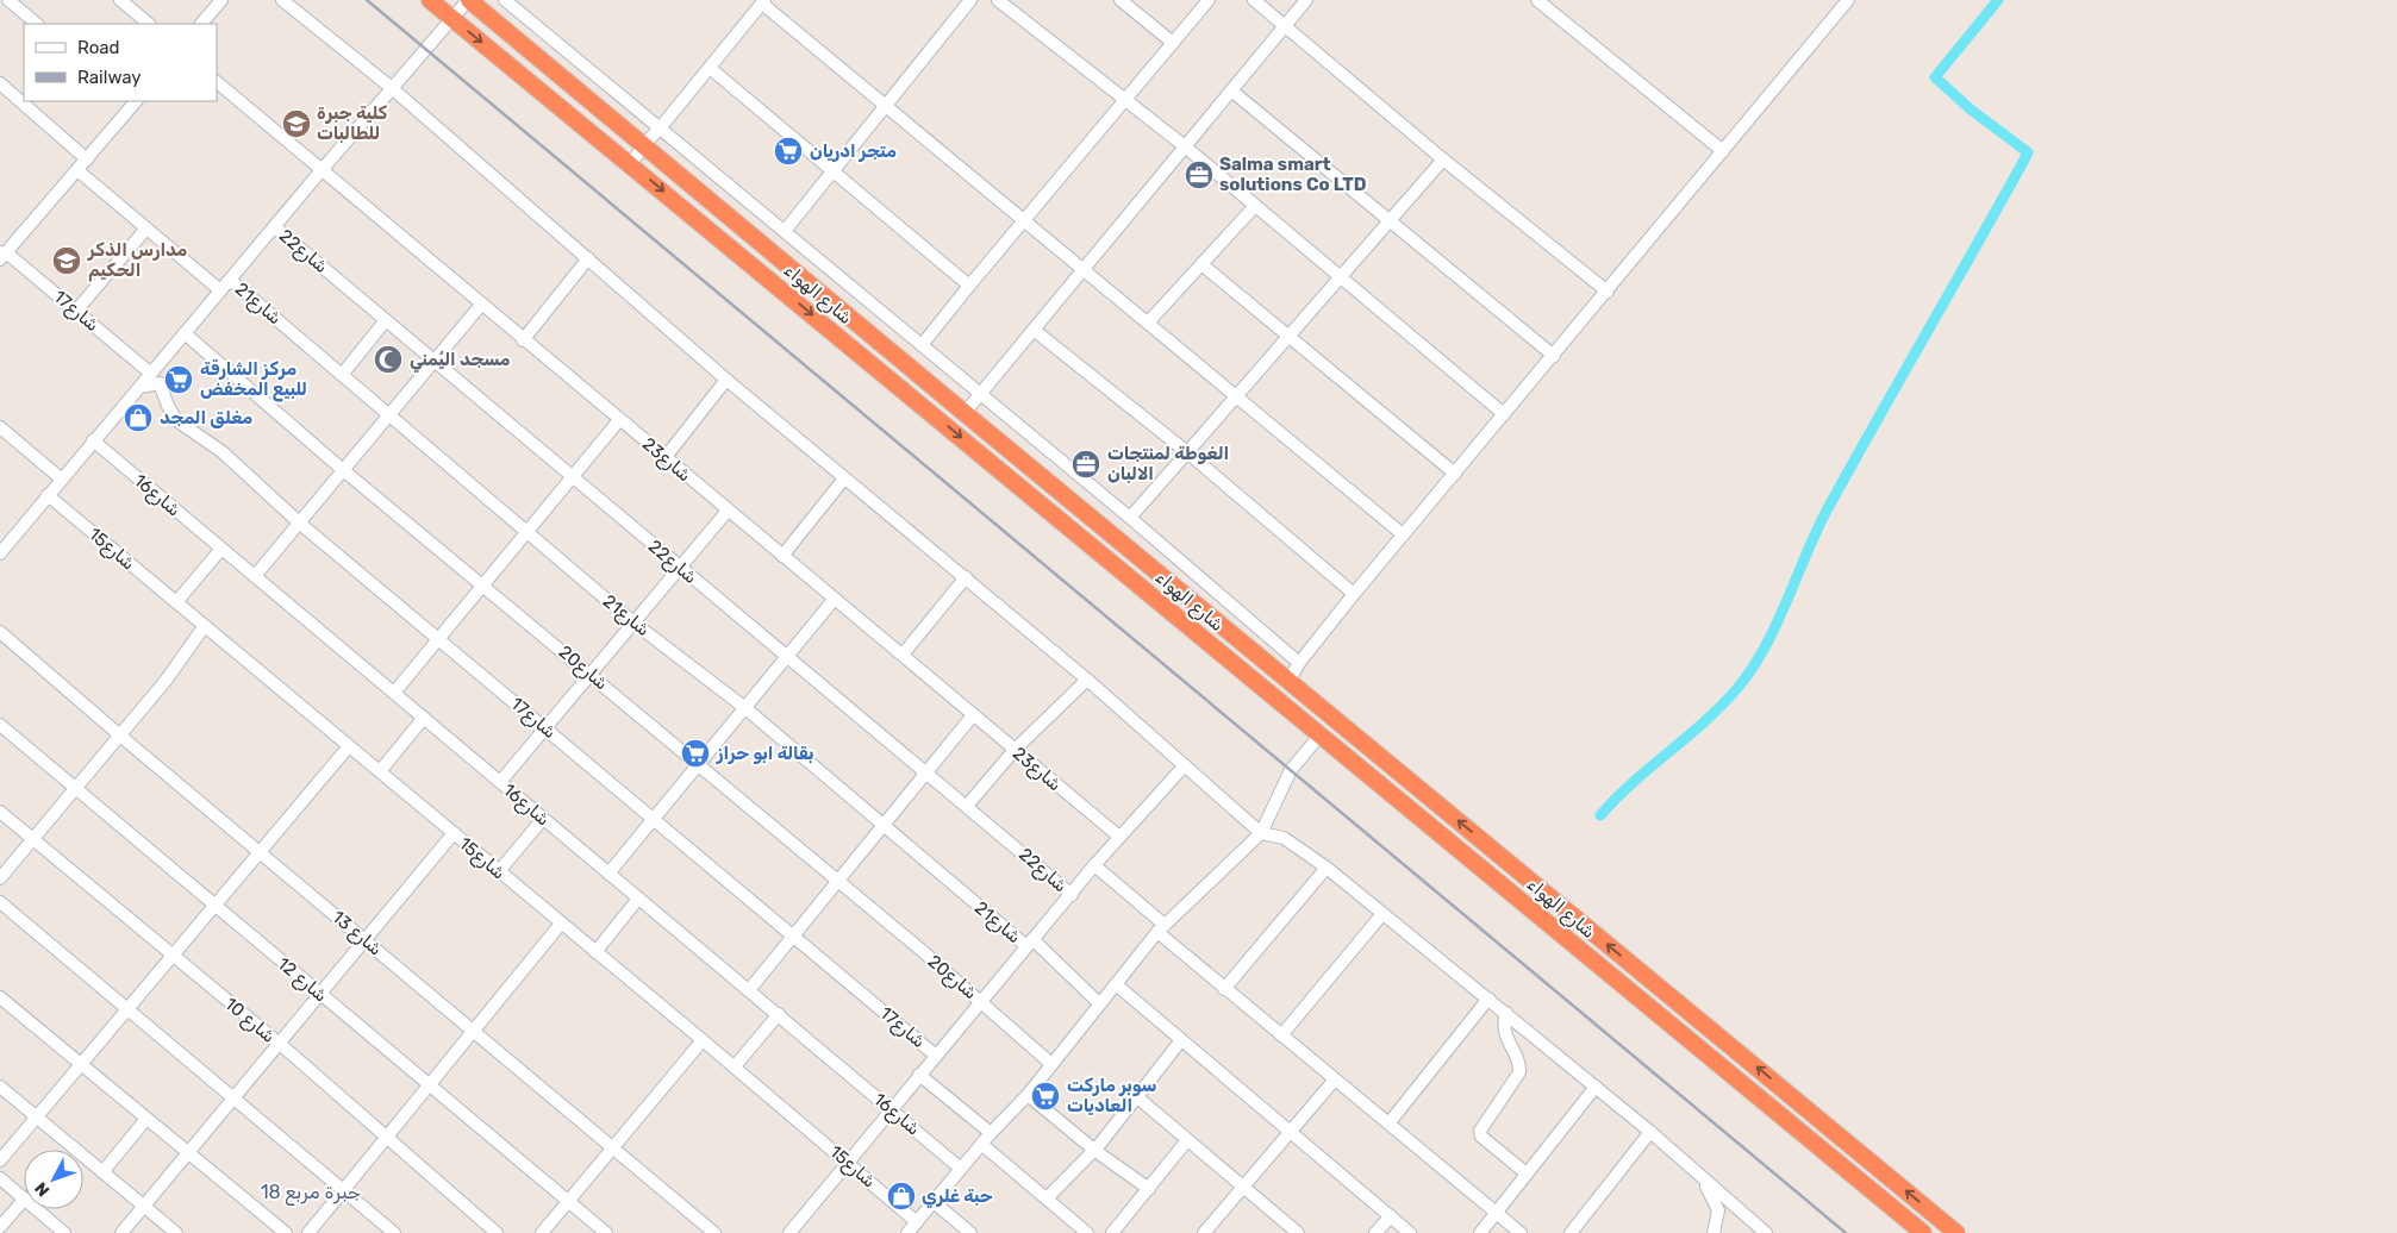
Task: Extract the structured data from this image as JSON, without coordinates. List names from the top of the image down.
{
  "streets": {
    "highway": ["شارع الهواء"],
    "street": [
      "شارع22",
      "شارع21",
      "شارع17",
      "شارع23",
      "شارع16",
      "شارع15",
      "شارع20",
      "شارع 13",
      "شارع 12",
      "شارع 10"
    ]
  },
  "districts": ["جبرة مربع 18"],
  "places": {
    "school or university": ["كلية جبرة للطالبات", "مدارس الذكر الحكيم"],
    "supermarket": [
      "متجر ادريان",
      "مركز الشارقة للبيع المخفض",
      "بقالة ابو حراز",
      "سوبر ماركت العاديات"
    ],
    "office": ["Salma smart solutions Co LTD", "الغوطة لمنتجات الالبان"],
    "mosque": ["مسجد اليُمني"],
    "shop": ["مغلق المجد", "حبة غلري"]
  },
  "legend": ["Road", "Railway"],
  "north": "bottom left"
}
